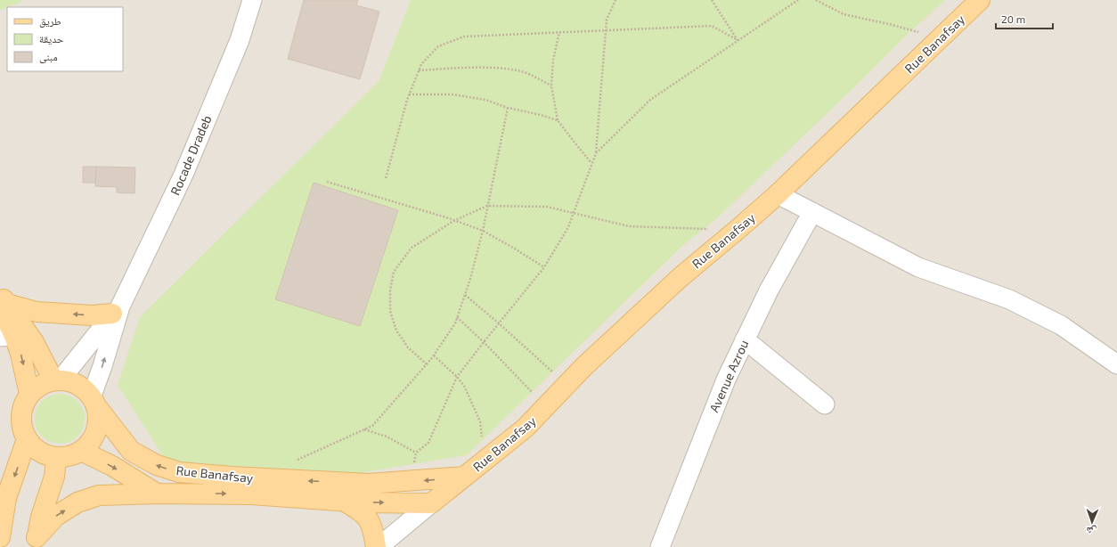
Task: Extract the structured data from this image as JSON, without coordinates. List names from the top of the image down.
{
  "streets": {
    "main road": ["Rue Banafsay"],
    "street": ["Rocade Dradeb", "Avenue Azrou"]
  },
  "crossings": [
    ["Rue Banafsay", "Rocade Dradeb"]
  ],
  "legend": ["طريق", "حديقة", "مبنى"],
  "scale_bar": "20 m",
  "north": "bottom"
}
